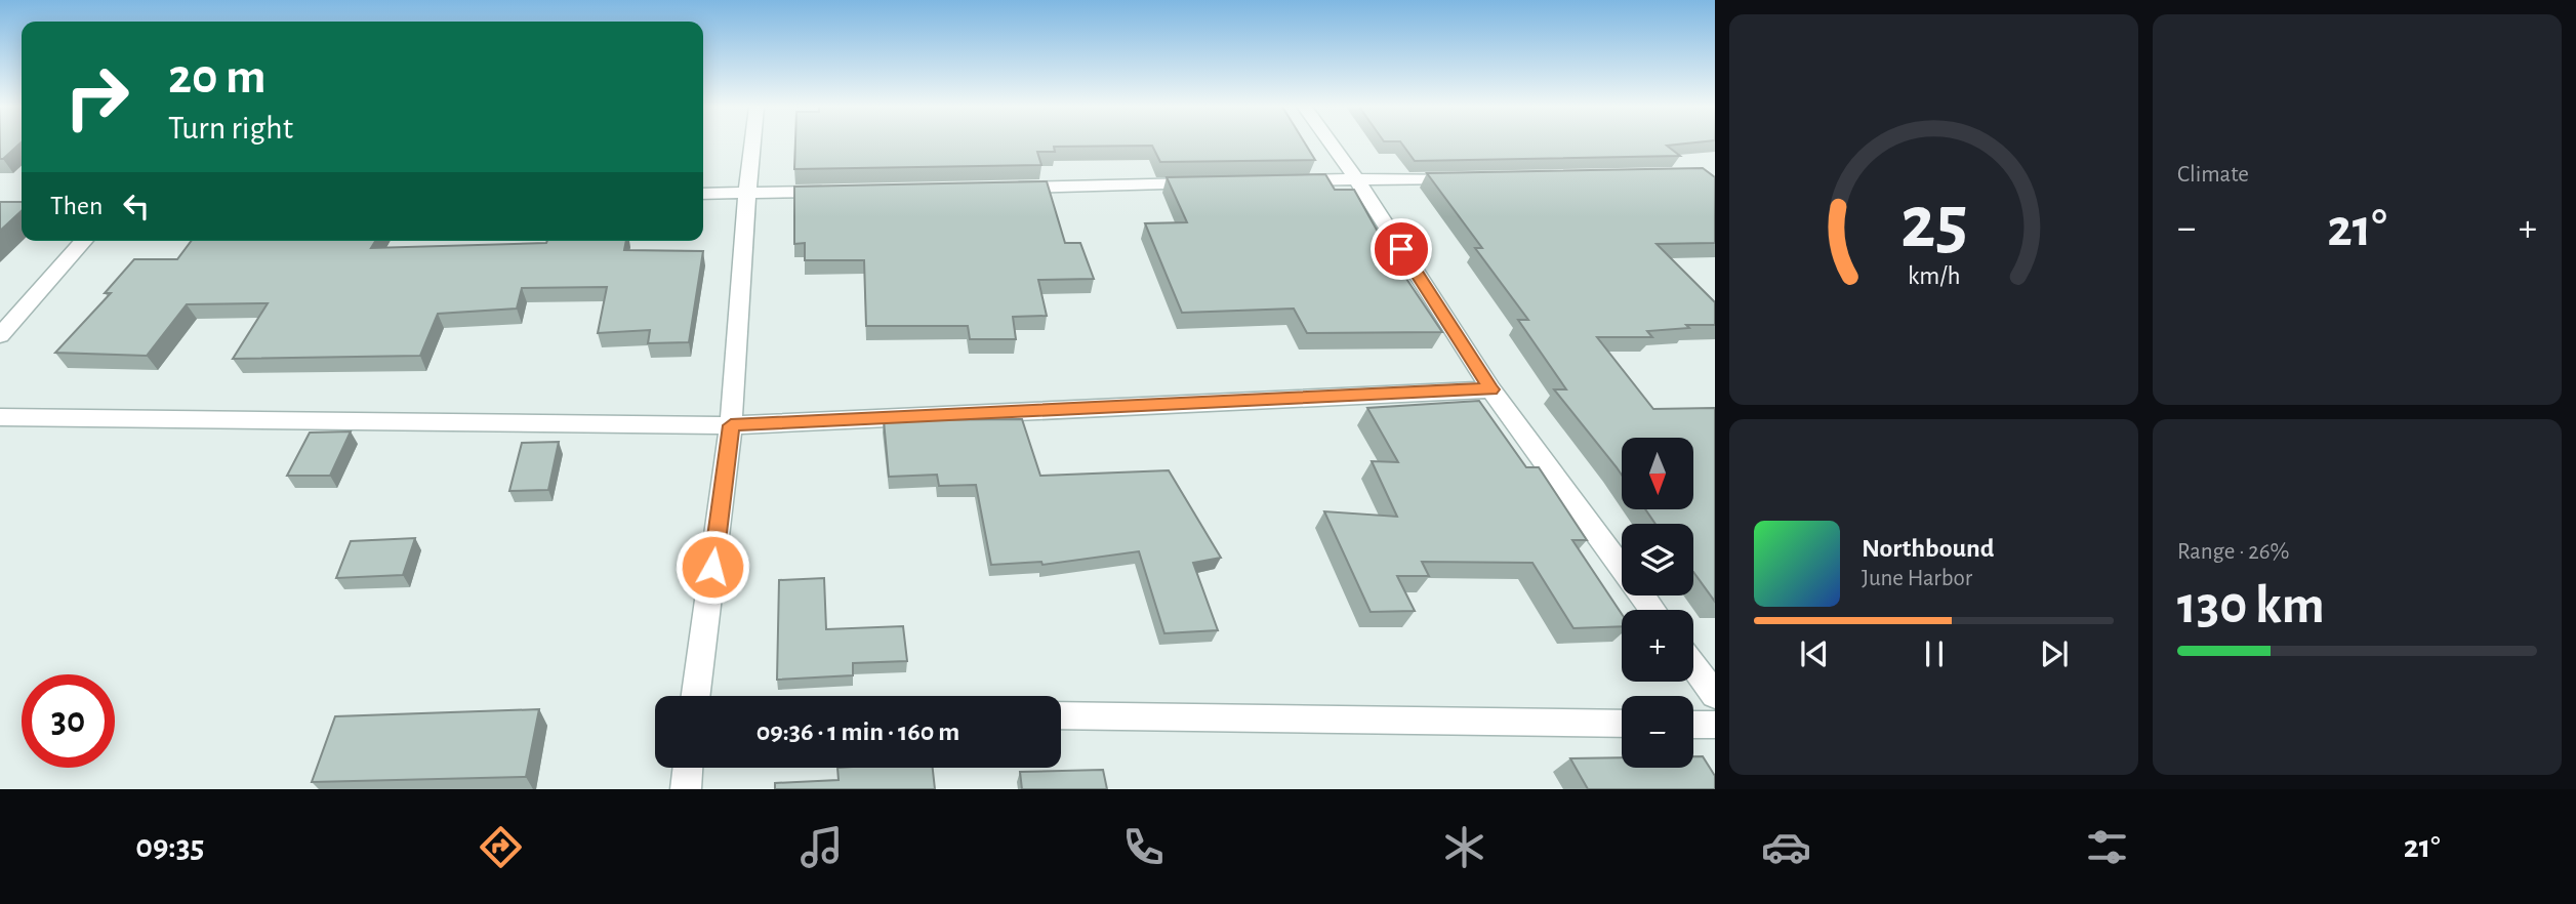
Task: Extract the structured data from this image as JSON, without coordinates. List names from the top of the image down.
{
  "north": "bottom",
  "page": {
    "tile": [
      "Climate",
      ["Range · 26%", "130 km"]
    ],
    "turn": ["20 m", "Turn right"],
    "then": "Then",
    "heat": ["−", "21°", "+"],
    "map_buttons": ["+", "−"],
    "song": ["Northbound", "June Harbor"],
    "limit": "30",
    "trip": "09:36 · 1 min · 160 m",
    "tabs": ["09:35", "21°"],
    "gauge": ["25", "km/h"]
  }
}
